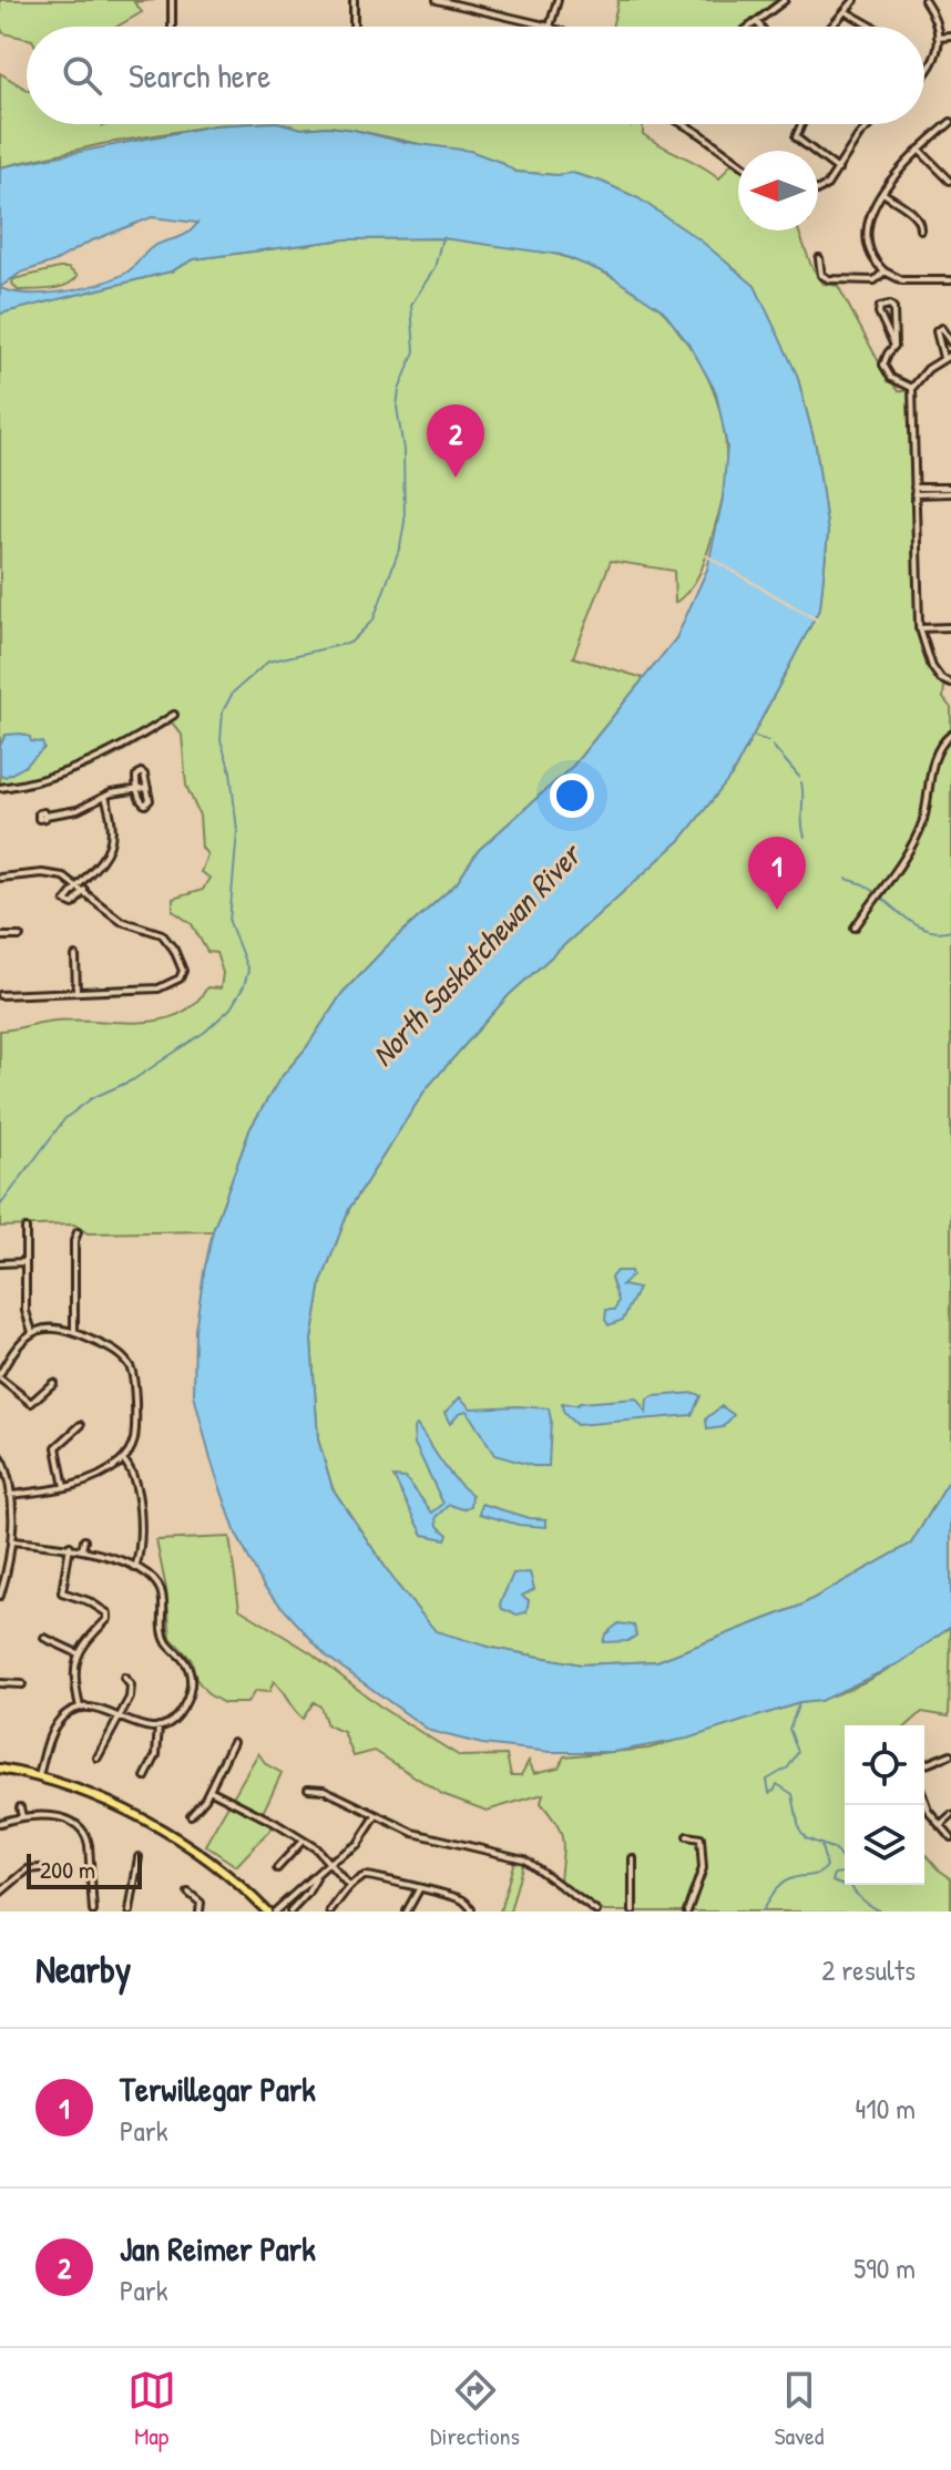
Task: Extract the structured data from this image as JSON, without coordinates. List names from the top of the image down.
{
  "water": ["North Saskatchewan River"],
  "scale_bar": "200 m",
  "north": "left",
  "page": {
    "search": "Search here",
    "pins": ["2", "1"],
    "scale": "200 m",
    "heading": ["Nearby", "2 results"],
    "list": [
      {
        "mark": "1",
        "name": "Terwillegar Park",
        "note": "Park",
        "value": "410 m"
      },
      {
        "mark": "2",
        "name": "Jan Reimer Park",
        "note": "Park",
        "value": "590 m"
      }
    ],
    "nav": ["Map", "Directions", "Saved"]
  }
}
